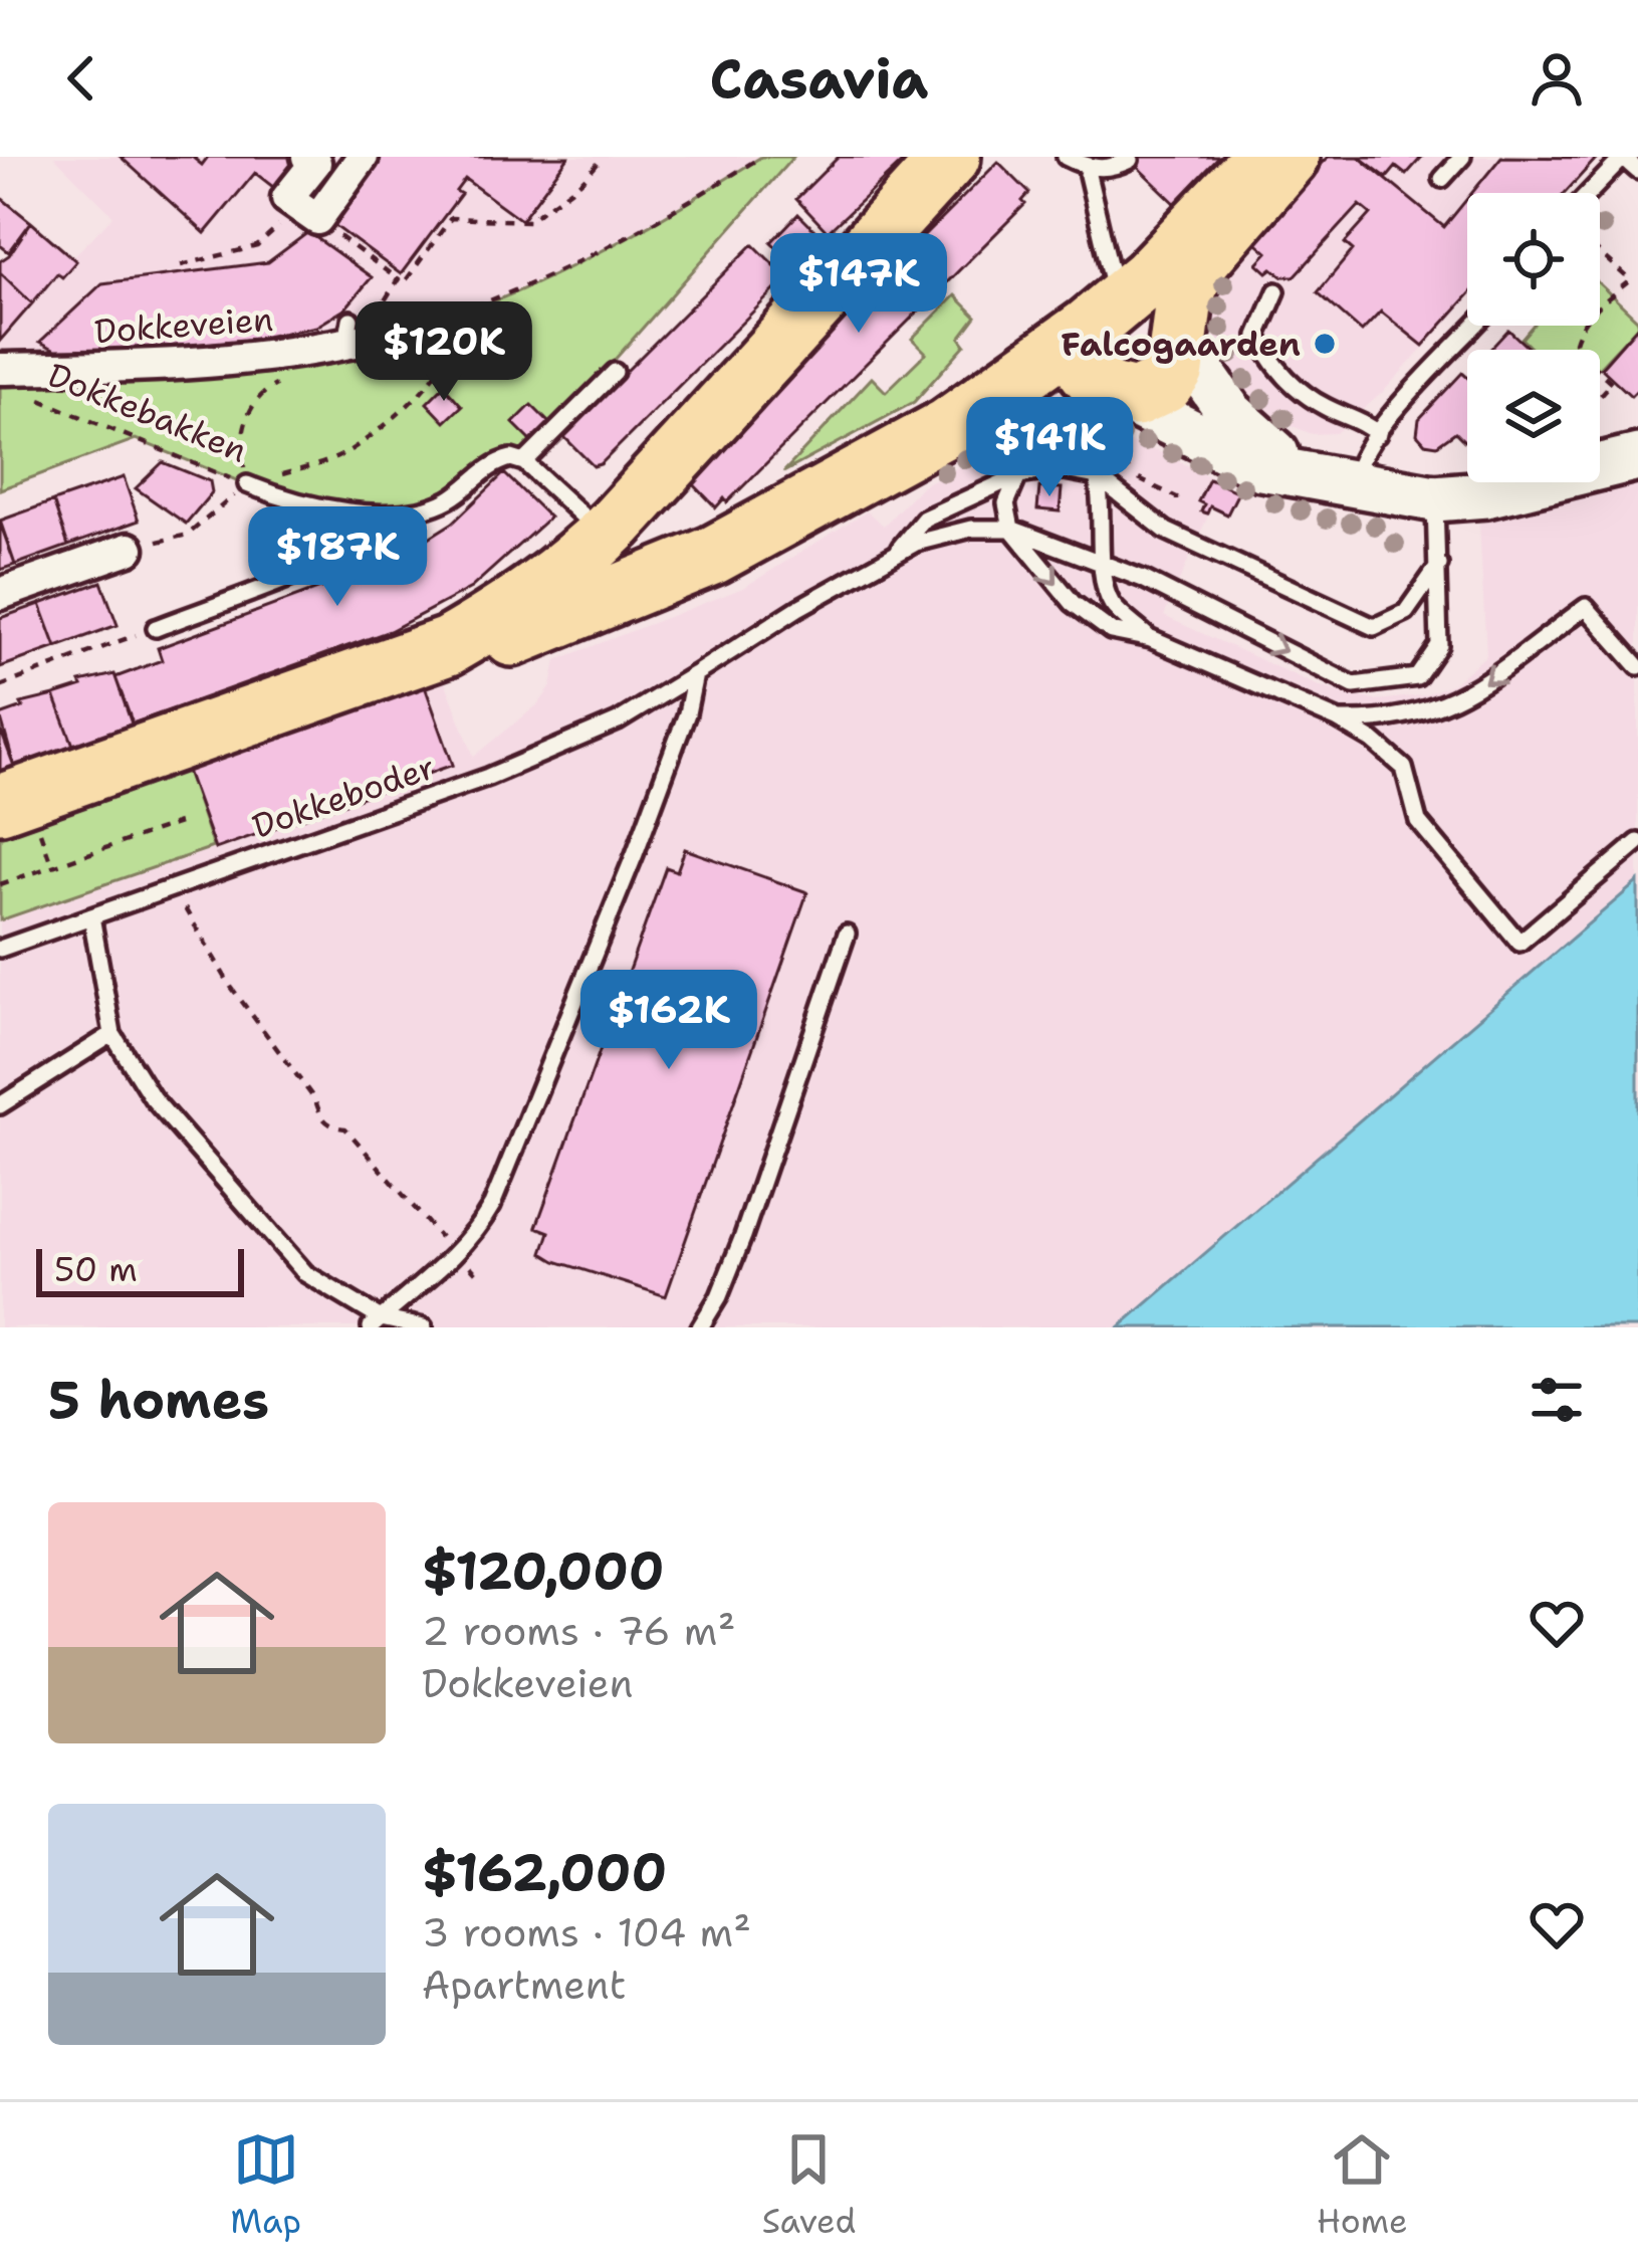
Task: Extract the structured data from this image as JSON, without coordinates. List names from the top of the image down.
{
  "streets": {
    "street": ["Dokkeveien"],
    "lane": ["Dokkebakken", "Dokkeboder"]
  },
  "places": ["Falcogaarden"],
  "scale_bar": "50 m",
  "page": {
    "header": "Casavia",
    "price": [
      "$147K",
      "$120K",
      "$141K",
      "$187K",
      "$162K"
    ],
    "scale": "50 m",
    "heading": "5 homes",
    "list": [
      {
        "name": "$120,000",
        "note": "2 rooms · 76 m² · Dokkeveien"
      },
      {
        "name": "$162,000",
        "note": "3 rooms · 104 m² · Apartment"
      }
    ],
    "tabs": ["Map", "Saved", "Home"]
  }
}
